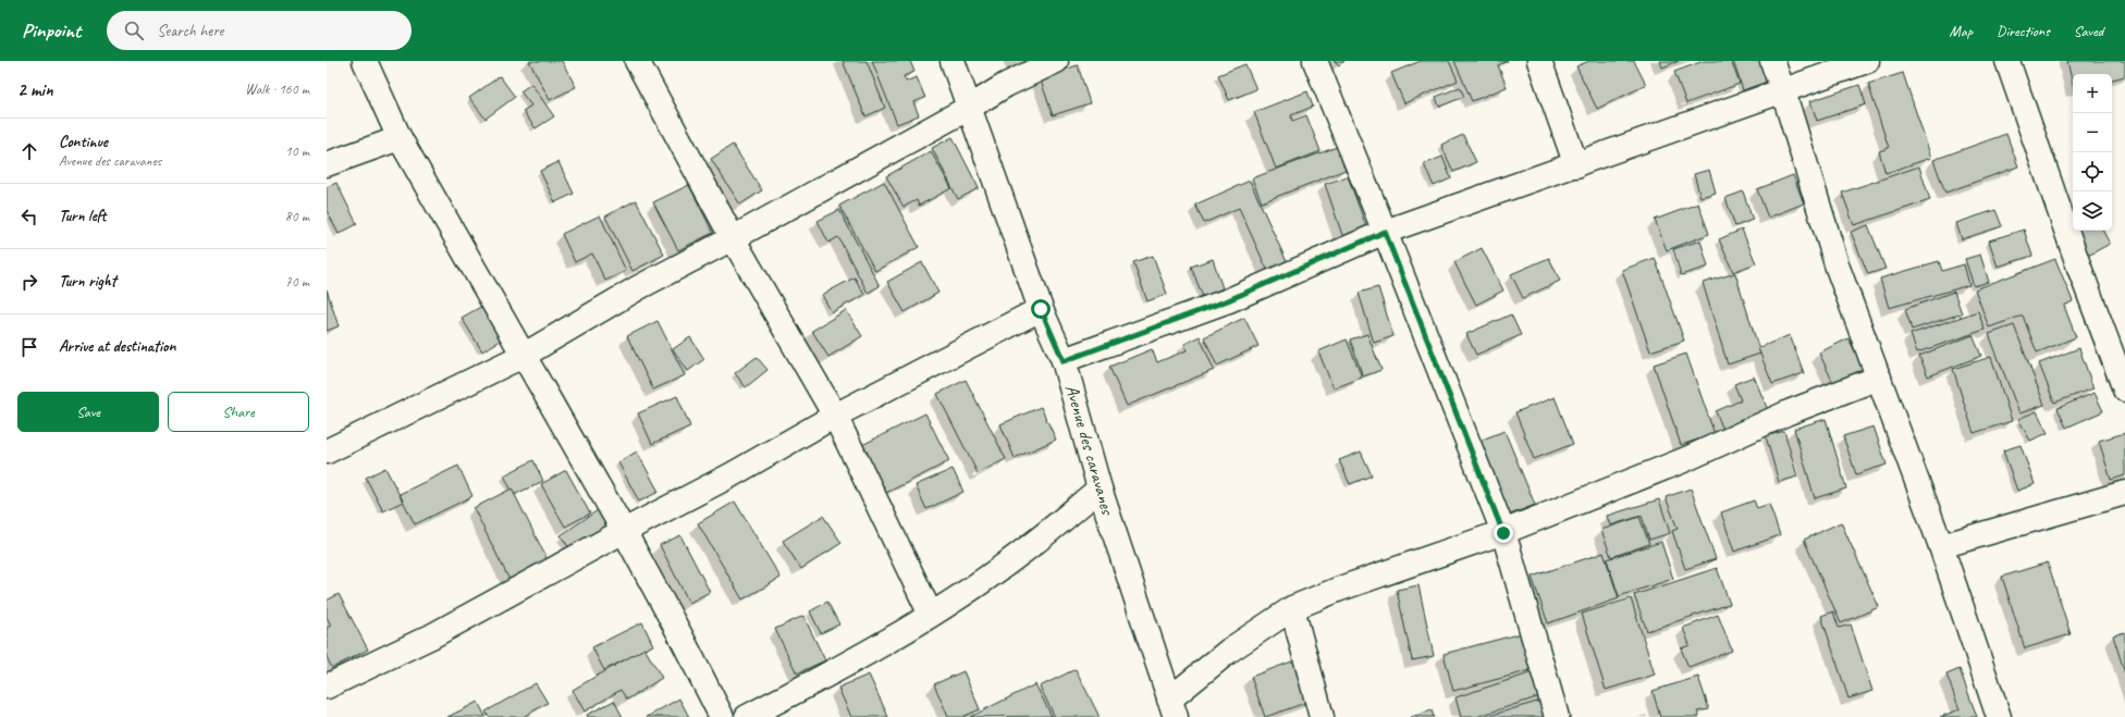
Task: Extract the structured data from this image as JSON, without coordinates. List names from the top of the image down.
{
  "streets": {
    "street": ["Avenue des caravanes"]
  },
  "page": {
    "header": "Pinpoint",
    "search": "Search here",
    "nav": ["Map", "Directions", "Saved"],
    "heading": ["2 min", "Walk · 160 m"],
    "map_buttons": ["+", "−"],
    "list": [
      ["Continue", "Avenue des caravanes", "10 m"],
      ["Turn left", "80 m"],
      ["Turn right", "70 m"],
      "Arrive at destination"
    ],
    "buttons": ["Save", "Share"]
  }
}
